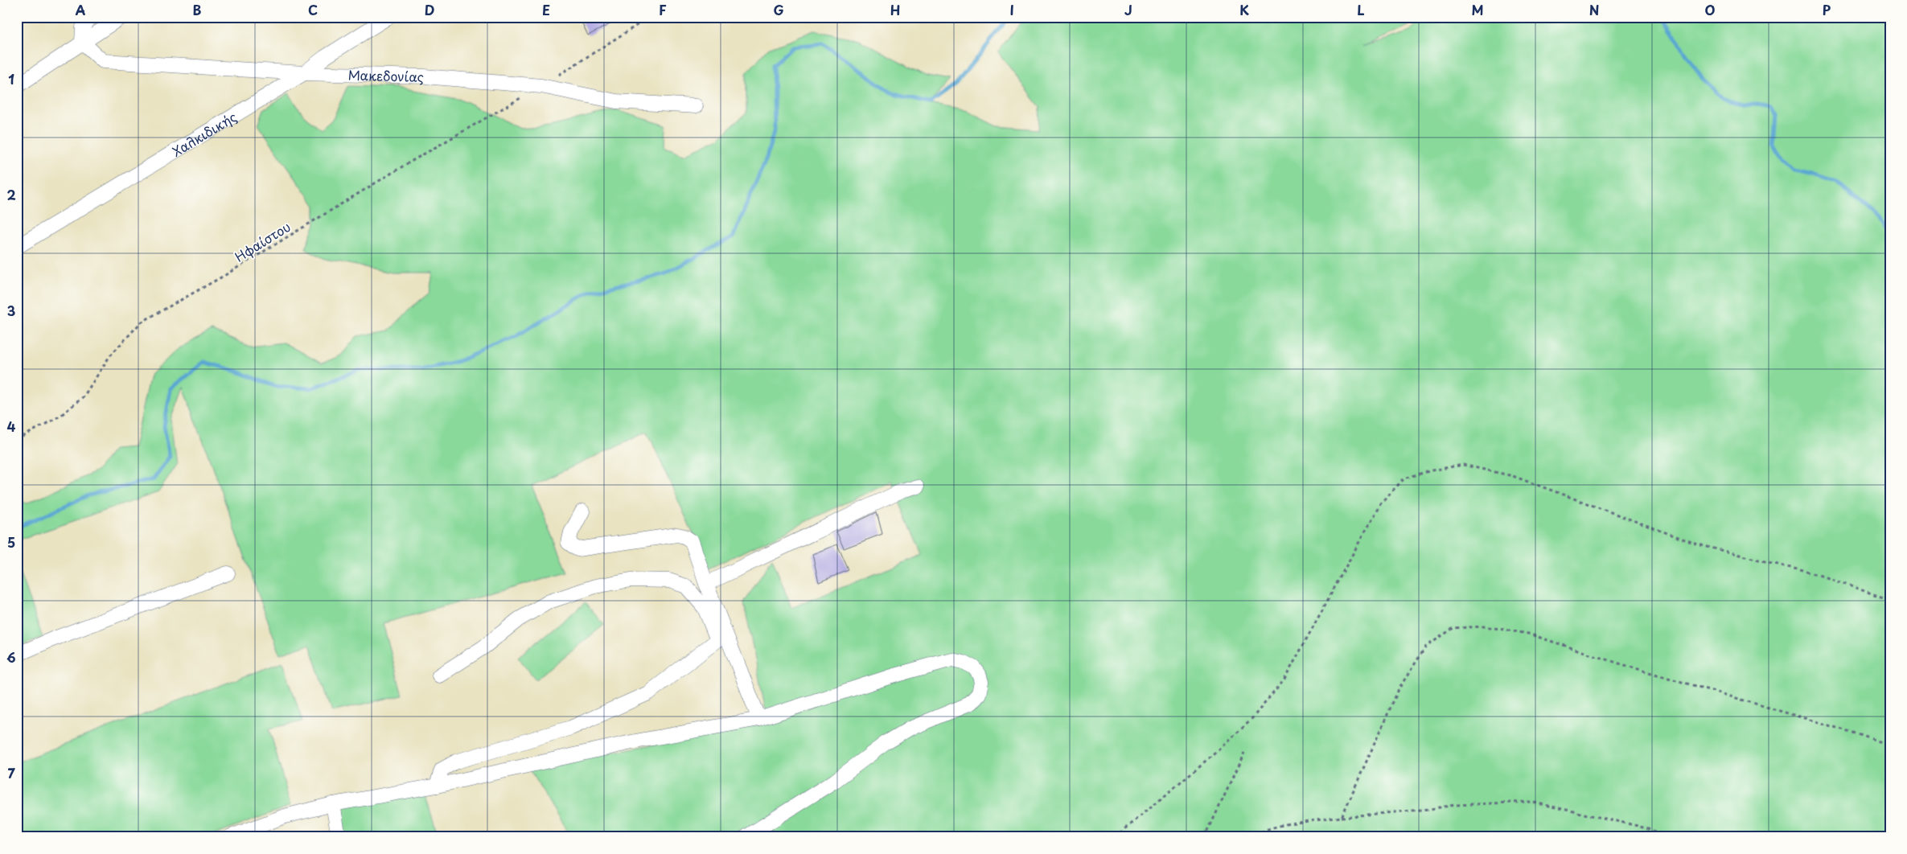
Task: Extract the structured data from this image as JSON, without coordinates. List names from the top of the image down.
{
  "streets": {
    "street": ["Μακεδονίας", "Χαλκιδικής"],
    "path": ["Ηφαίστου"]
  },
  "crossings": [
    ["Μακεδονίας", "Χαλκιδικής"]
  ],
  "grid": {
    "columns": [
      "A",
      "B",
      "C",
      "D",
      "E",
      "F",
      "G",
      "H",
      "I",
      "J",
      "K",
      "L",
      "M",
      "N",
      "O",
      "P"
    ],
    "rows": [
      "1",
      "2",
      "3",
      "4",
      "5",
      "6",
      "7"
    ]
  }
}
